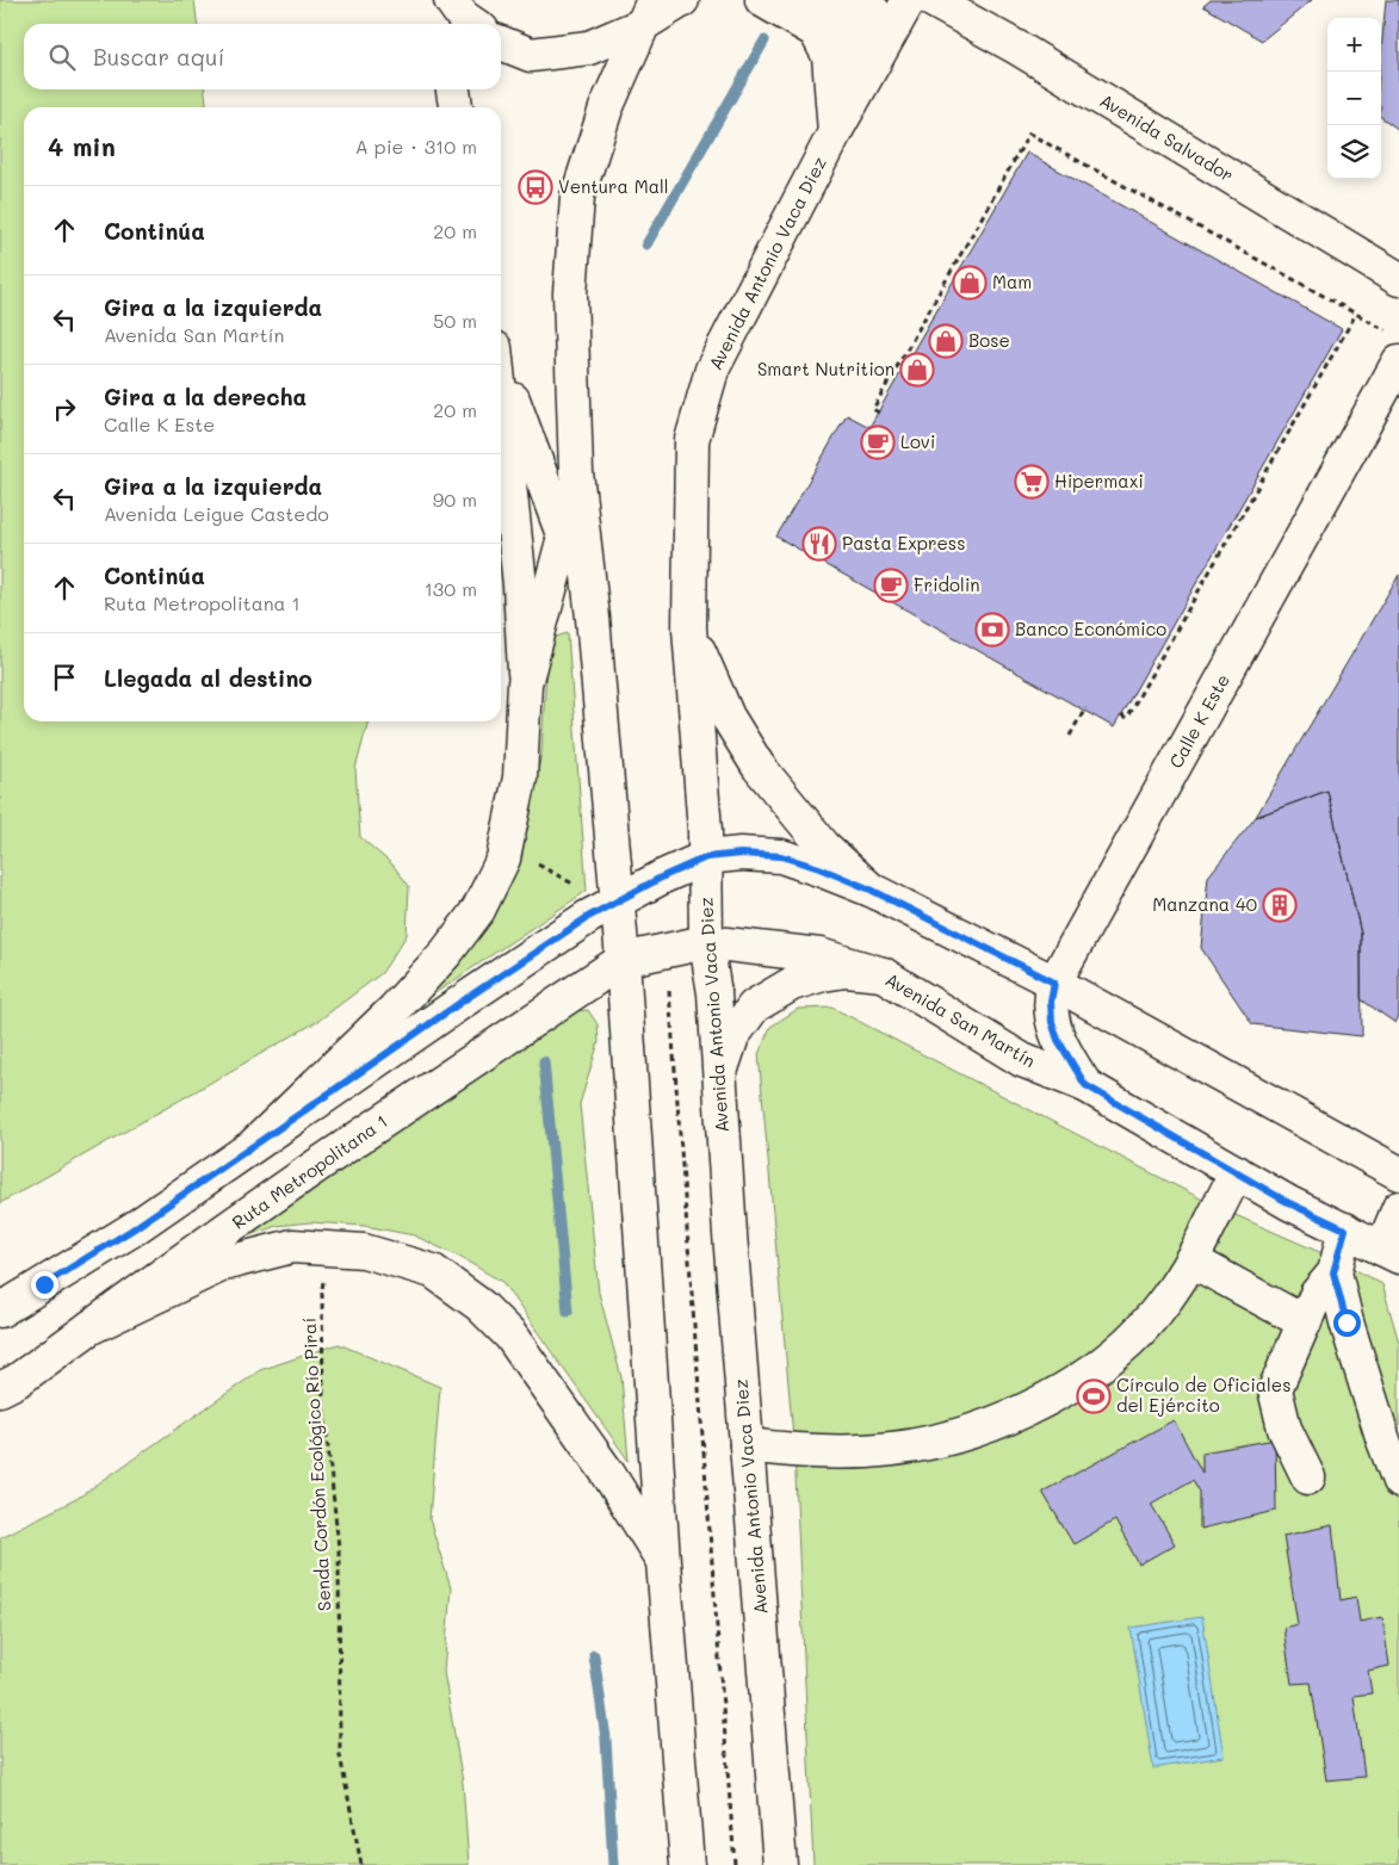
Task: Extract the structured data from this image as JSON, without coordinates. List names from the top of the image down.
{
  "streets": {
    "main road": [
      "Avenida Salvador",
      "Avenida Antonio Vaca Diez",
      "Calle K Este",
      "Avenida San Martín",
      "Ruta Metropolitana 1"
    ],
    "path": ["Senda Cordón Ecológico Río Piraí"]
  },
  "crossings": [
    ["Avenida Antonio Vaca Diez", "Avenida San Martín"],
    ["Calle K Este", "Avenida San Martín"],
    ["Avenida San Martín", "Ruta Metropolitana 1"]
  ],
  "places": {
    "bus stop": ["Ventura Mall"],
    "shop": ["Mam", "Bose", "Smart Nutrition"],
    "cafe": ["Lovi", "Fridolin"],
    "supermarket": ["Hipermaxi"],
    "restaurant": ["Pasta Express"],
    "bank": ["Banco Económico"],
    "building": ["Manzana 40"],
    "sports": ["Círculo de Oficiales del Ejército"]
  },
  "page": {
    "map_buttons": ["+", "−"],
    "search": "Buscar aquí",
    "heading": ["4 min", "A pie · 310 m"],
    "list": [
      ["Continúa", "20 m"],
      ["Gira a la izquierda", "Avenida San Martín", "50 m"],
      ["Gira a la derecha", "Calle K Este", "20 m"],
      ["Gira a la izquierda", "Avenida Leigue Castedo", "90 m"],
      ["Continúa", "Ruta Metropolitana 1", "130 m"],
      "Llegada al destino"
    ]
  }
}
